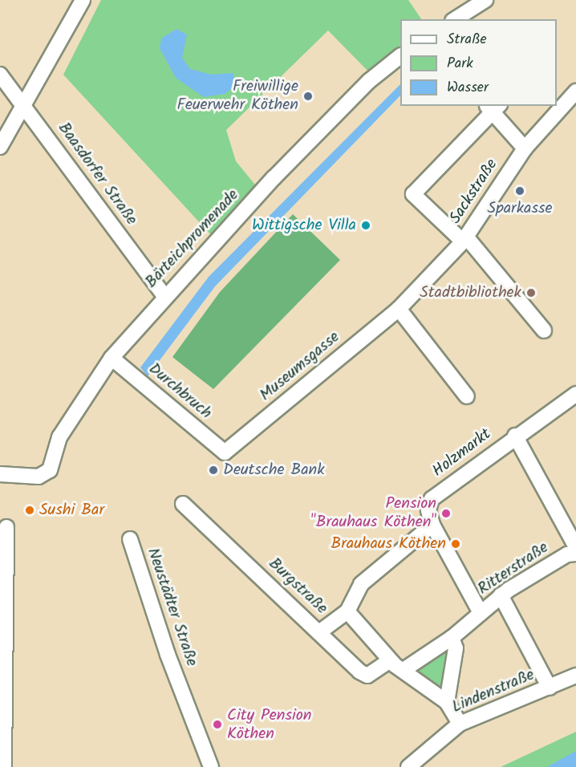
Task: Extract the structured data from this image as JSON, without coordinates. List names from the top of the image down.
{
  "streets": {
    "street": [
      "Baasdorfer Straße",
      "Sackstraße",
      "Bärteichpromenade",
      "Museumsgasse",
      "Durchbruch",
      "Holzmarkt",
      "Ritterstraße",
      "Burgstraße",
      "Neustädter Straße",
      "Lindenstraße"
    ]
  },
  "crossings": [
    ["Baasdorfer Straße", "Bärteichpromenade"],
    ["Sackstraße", "Museumsgasse"],
    ["Bärteichpromenade", "Durchbruch"],
    ["Museumsgasse", "Durchbruch"]
  ],
  "places": [
    "Freiwillige Feuerwehr Köthen",
    "Sparkasse",
    "Wittigsche Villa",
    "Stadtbibliothek",
    "Deutsche Bank",
    "Sushi Bar",
    "Pension \"Brauhaus Köthen\"",
    "Brauhaus Köthen",
    "City Pension Köthen"
  ],
  "legend": ["Straße", "Park", "Wasser"]
}
